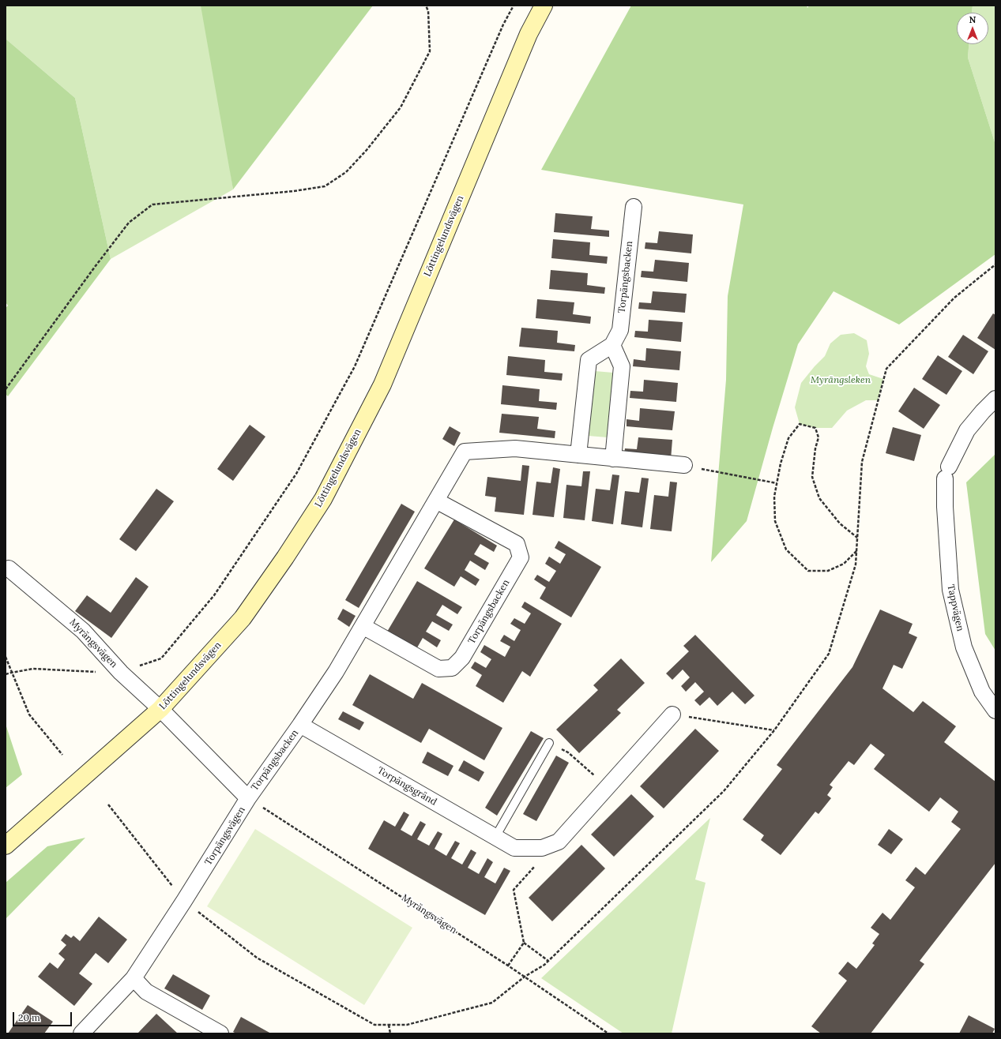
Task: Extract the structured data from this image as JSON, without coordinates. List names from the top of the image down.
{
  "streets": {
    "main road": ["Löttingelundsvägen"],
    "street": [
      "Torpängsbacken",
      "Tappvägen",
      "Myrängsvägen",
      "Torpängsgränd",
      "Torpängsvägen"
    ]
  },
  "crossings": [
    ["Löttingelundsvägen", "Myrängsvägen"],
    ["Löttingelundsvägen", "Torpängsvägen"],
    ["Torpängsbacken", "Myrängsvägen"],
    ["Torpängsbacken", "Torpängsgränd"],
    ["Torpängsbacken", "Torpängsvägen"],
    ["Myrängsvägen", "Torpängsvägen"]
  ],
  "parks": ["Myrängsleken"],
  "scale_bar": "20 m",
  "north": "top"
}
